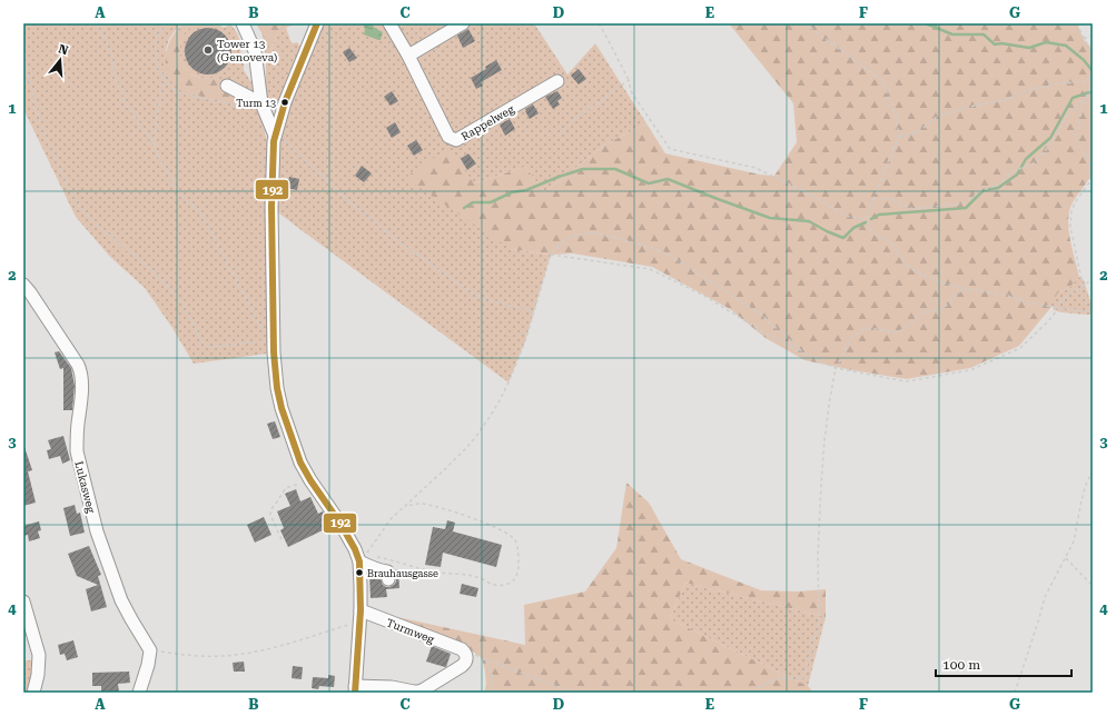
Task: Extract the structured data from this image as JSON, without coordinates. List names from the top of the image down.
{
  "streets": {
    "street": ["Rappelweg", "Lukasweg", "Turmweg"]
  },
  "places": ["Tower 13 (Genoveva)", "Turm 13", "Brauhausgasse"],
  "lines": ["transit line 192"],
  "scale_bar": "100 m",
  "north": "top",
  "grid": {
    "columns": [
      "A",
      "B",
      "C",
      "D",
      "E",
      "F",
      "G"
    ],
    "rows": [
      "1",
      "2",
      "3",
      "4"
    ]
  }
}
